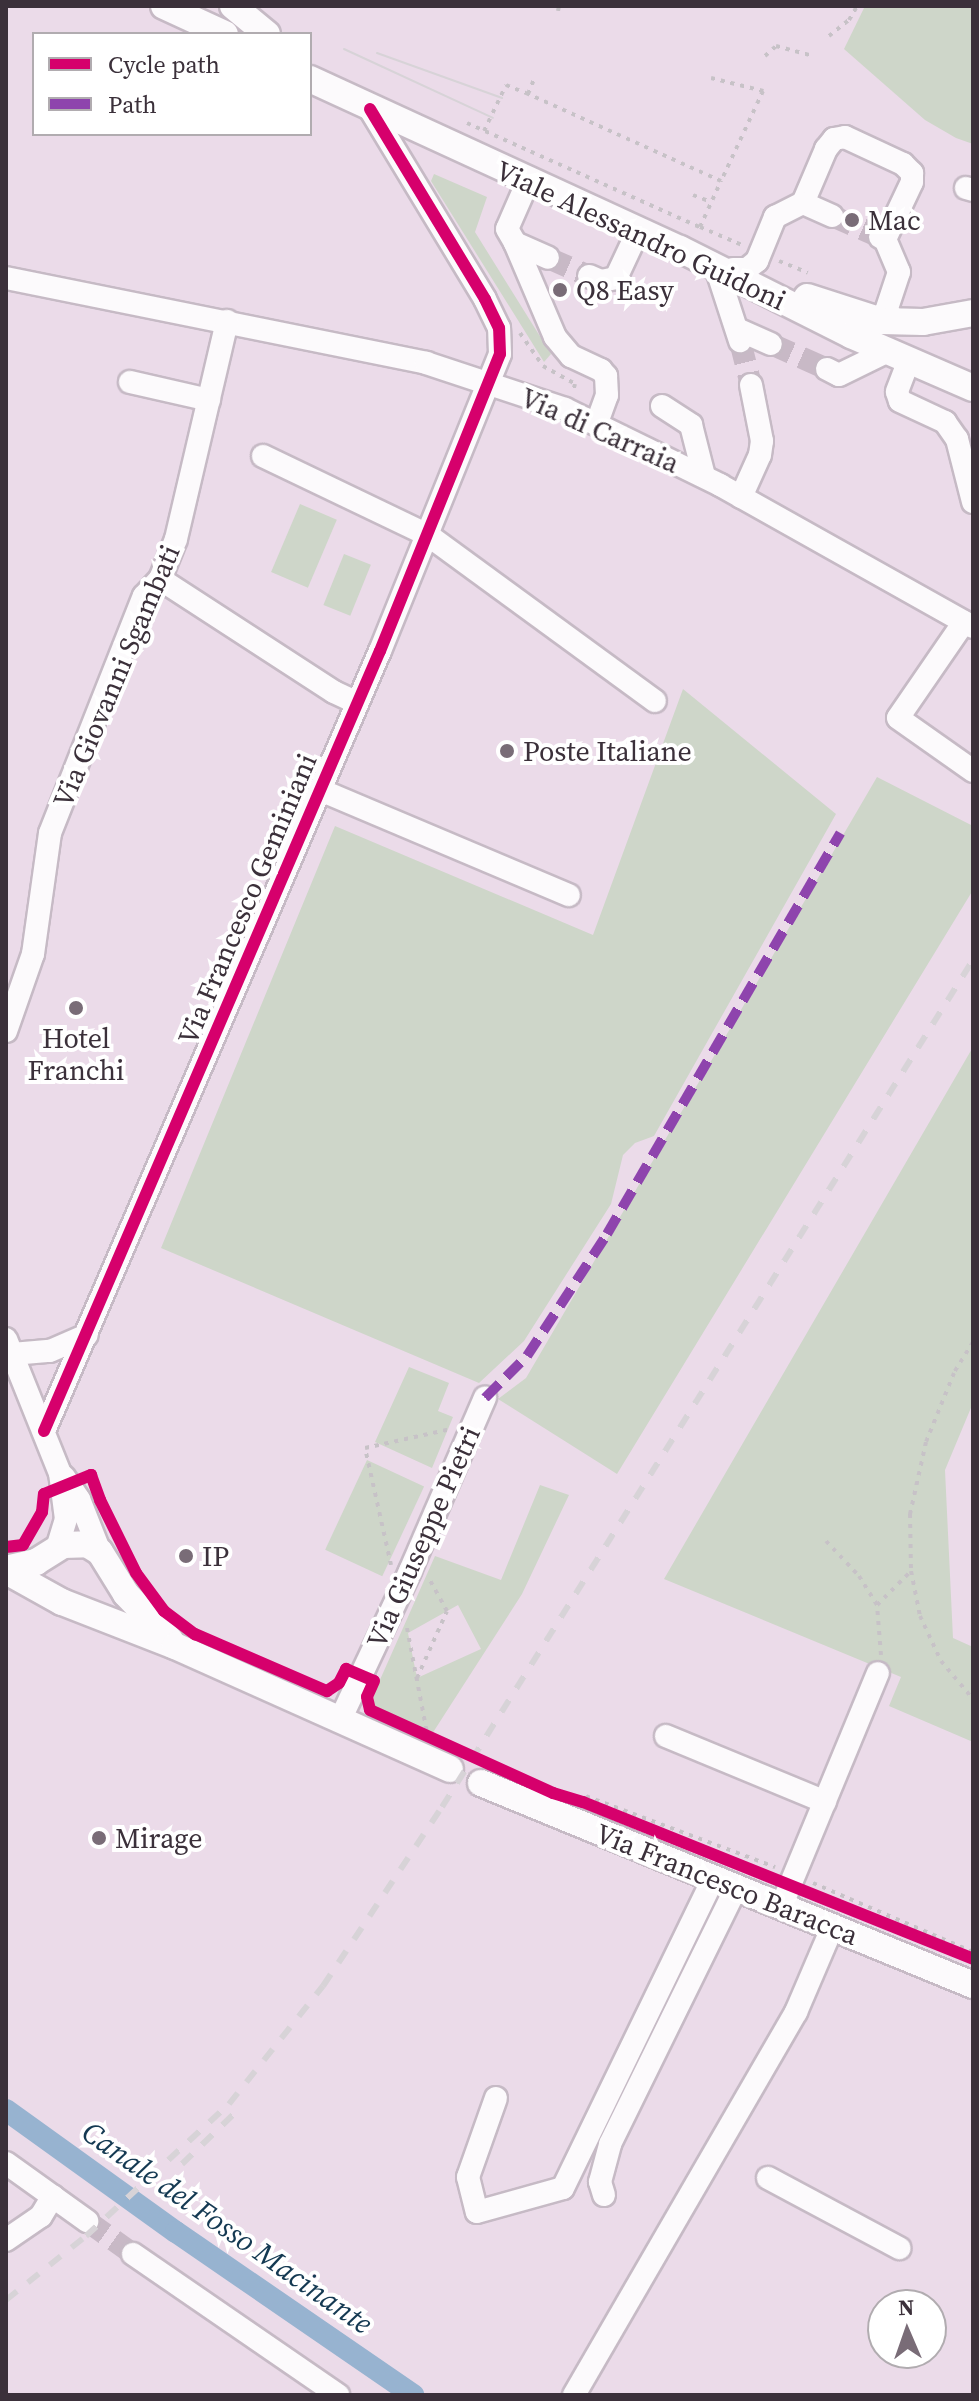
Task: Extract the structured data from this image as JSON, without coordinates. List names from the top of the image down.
{
  "streets": {
    "main road": ["Viale Alessandro Guidoni", "Via Francesco Baracca"],
    "street": [
      "Via di Carraia",
      "Via Giovanni Sgambati",
      "Via Francesco Geminiani",
      "Via Giuseppe Pietri"
    ]
  },
  "crossings": [
    ["Viale Alessandro Guidoni", "Via Francesco Geminiani"],
    ["Via di Carraia", "Via Giovanni Sgambati"],
    ["Via di Carraia", "Via Francesco Geminiani"]
  ],
  "water": ["Canale del Fosso Macinante"],
  "places": [
    "Mac",
    "Q8 Easy",
    "Poste Italiane",
    "Hotel Franchi",
    "IP",
    "Mirage"
  ],
  "legend": ["Cycle path", "Path"],
  "north": "top"
}
